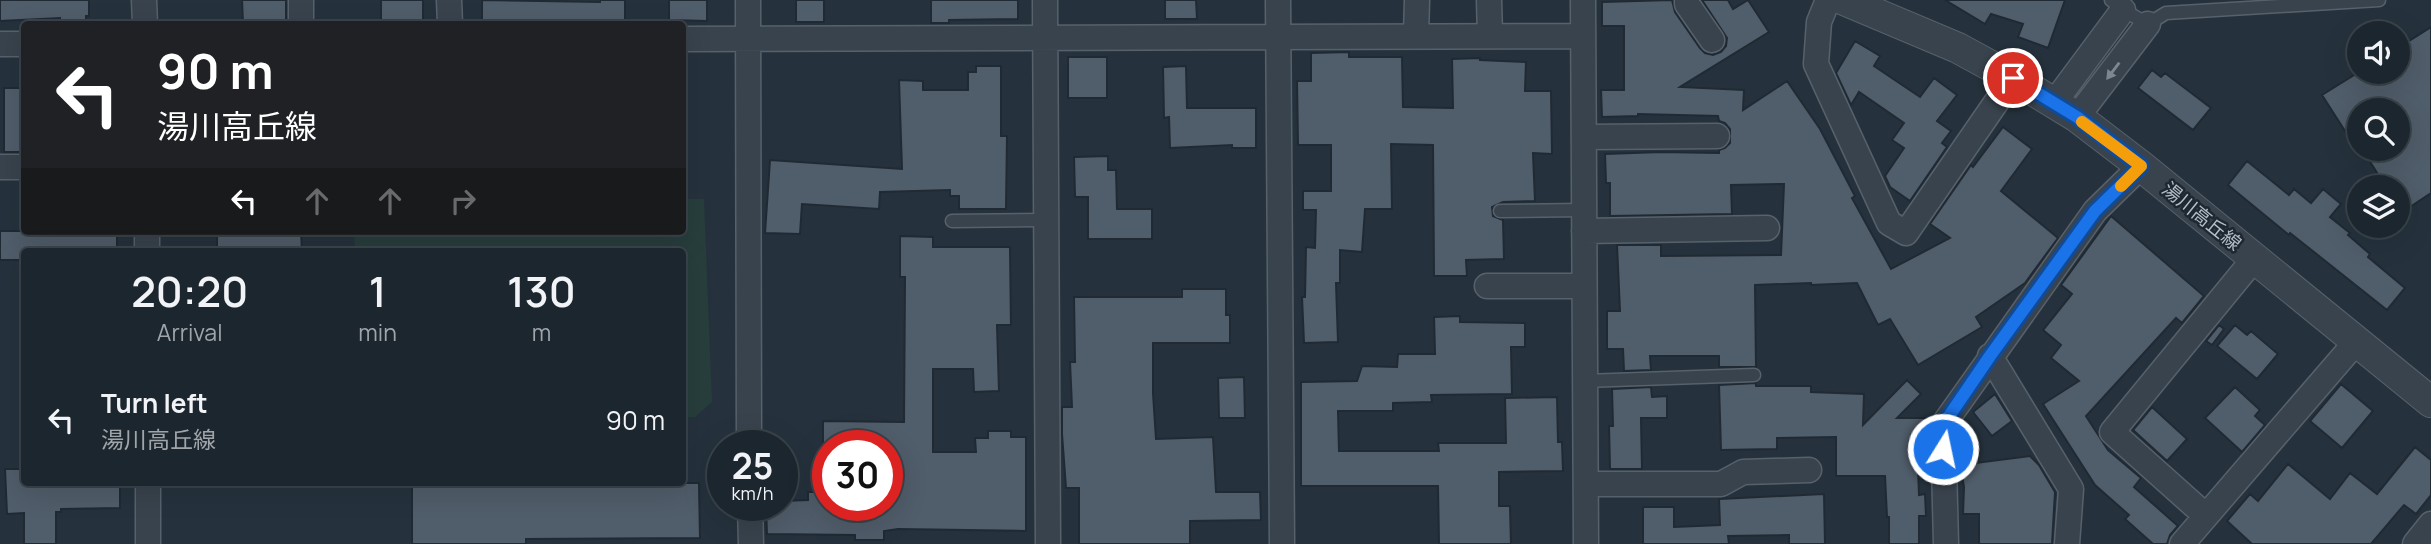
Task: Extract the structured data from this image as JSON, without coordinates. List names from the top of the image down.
{
  "streets": {
    "street": ["湯川高丘線"]
  },
  "page": {
    "turn": ["90 m", "湯川高丘線"],
    "eta": [
      "20:20",
      "Arrival",
      "1",
      "min",
      "130",
      "m"
    ],
    "list": [
      {
        "name": "Turn left",
        "note": "湯川高丘線",
        "value": "90 m"
      }
    ],
    "speed": "25 km/h",
    "limit": "30"
  }
}
